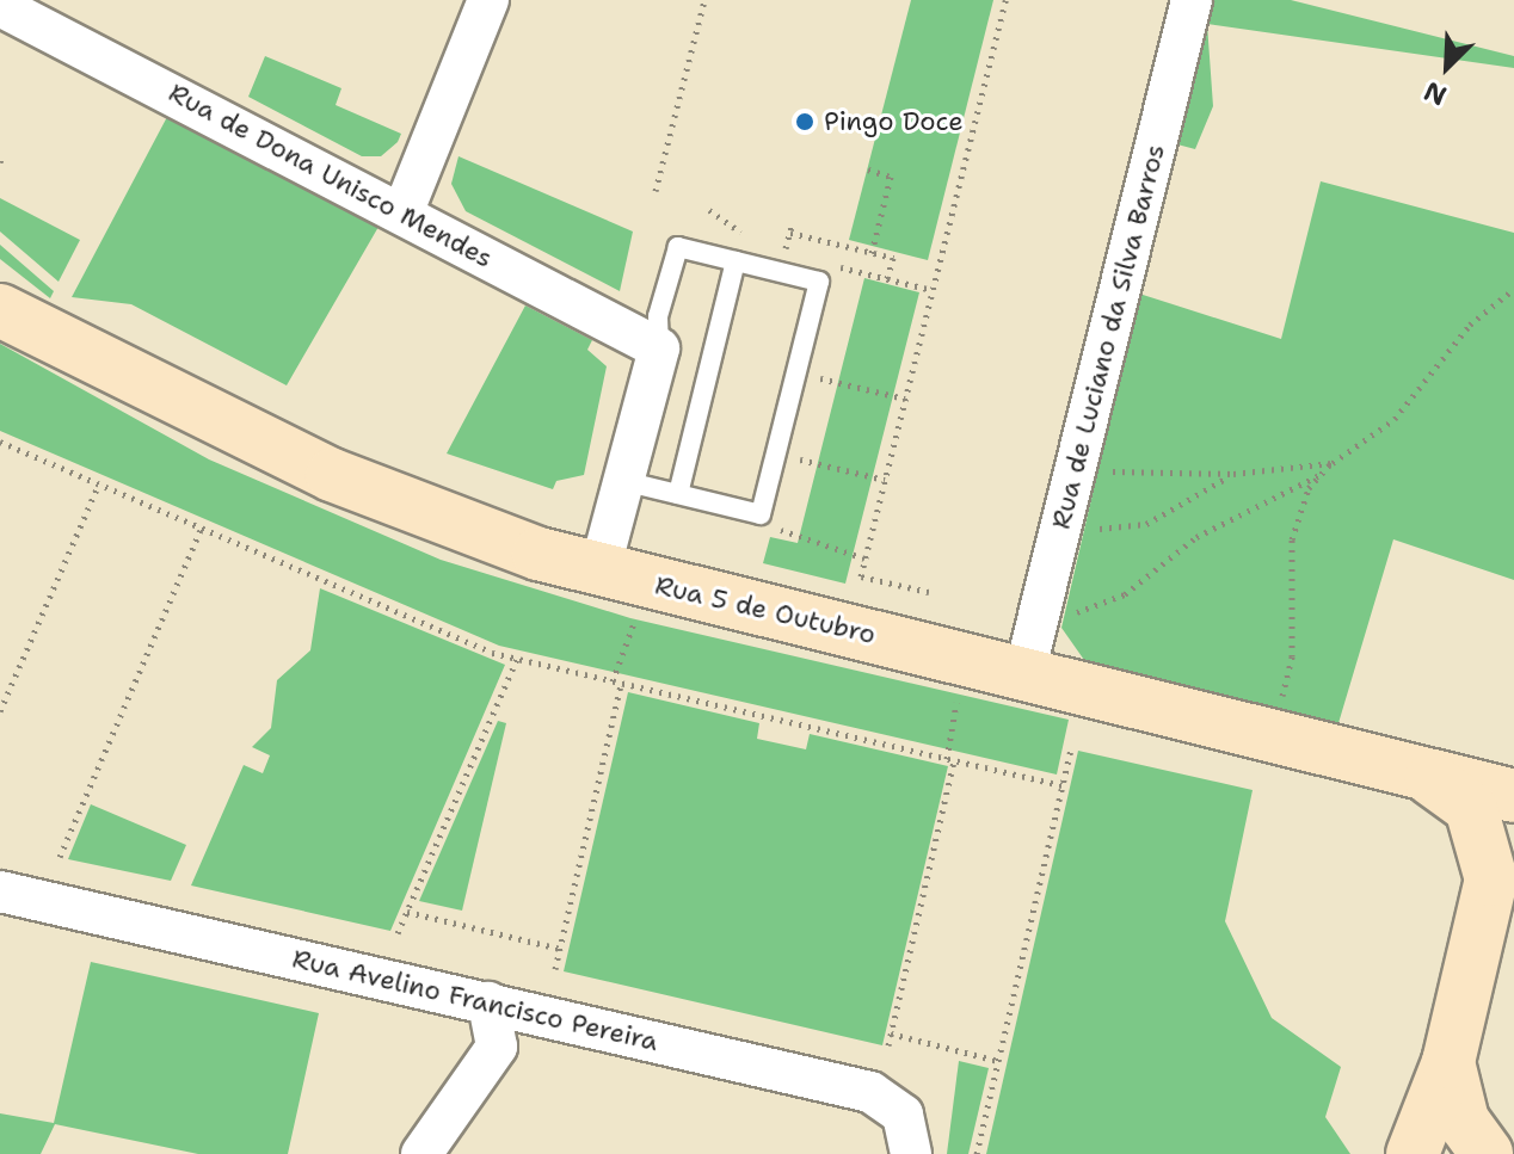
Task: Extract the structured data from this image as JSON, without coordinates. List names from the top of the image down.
{
  "streets": {
    "main road": ["Rua 5 de Outubro"],
    "street": ["Rua de Dona Unisco Mendes", "Rua de Luciano da Silva Barros", "Rua Avelino Francisco Pereira"]
  },
  "crossings": [
    ["Rua de Luciano da Silva Barros", "Rua 5 de Outubro"]
  ],
  "places": ["Pingo Doce"],
  "north": "bottom left"
}
